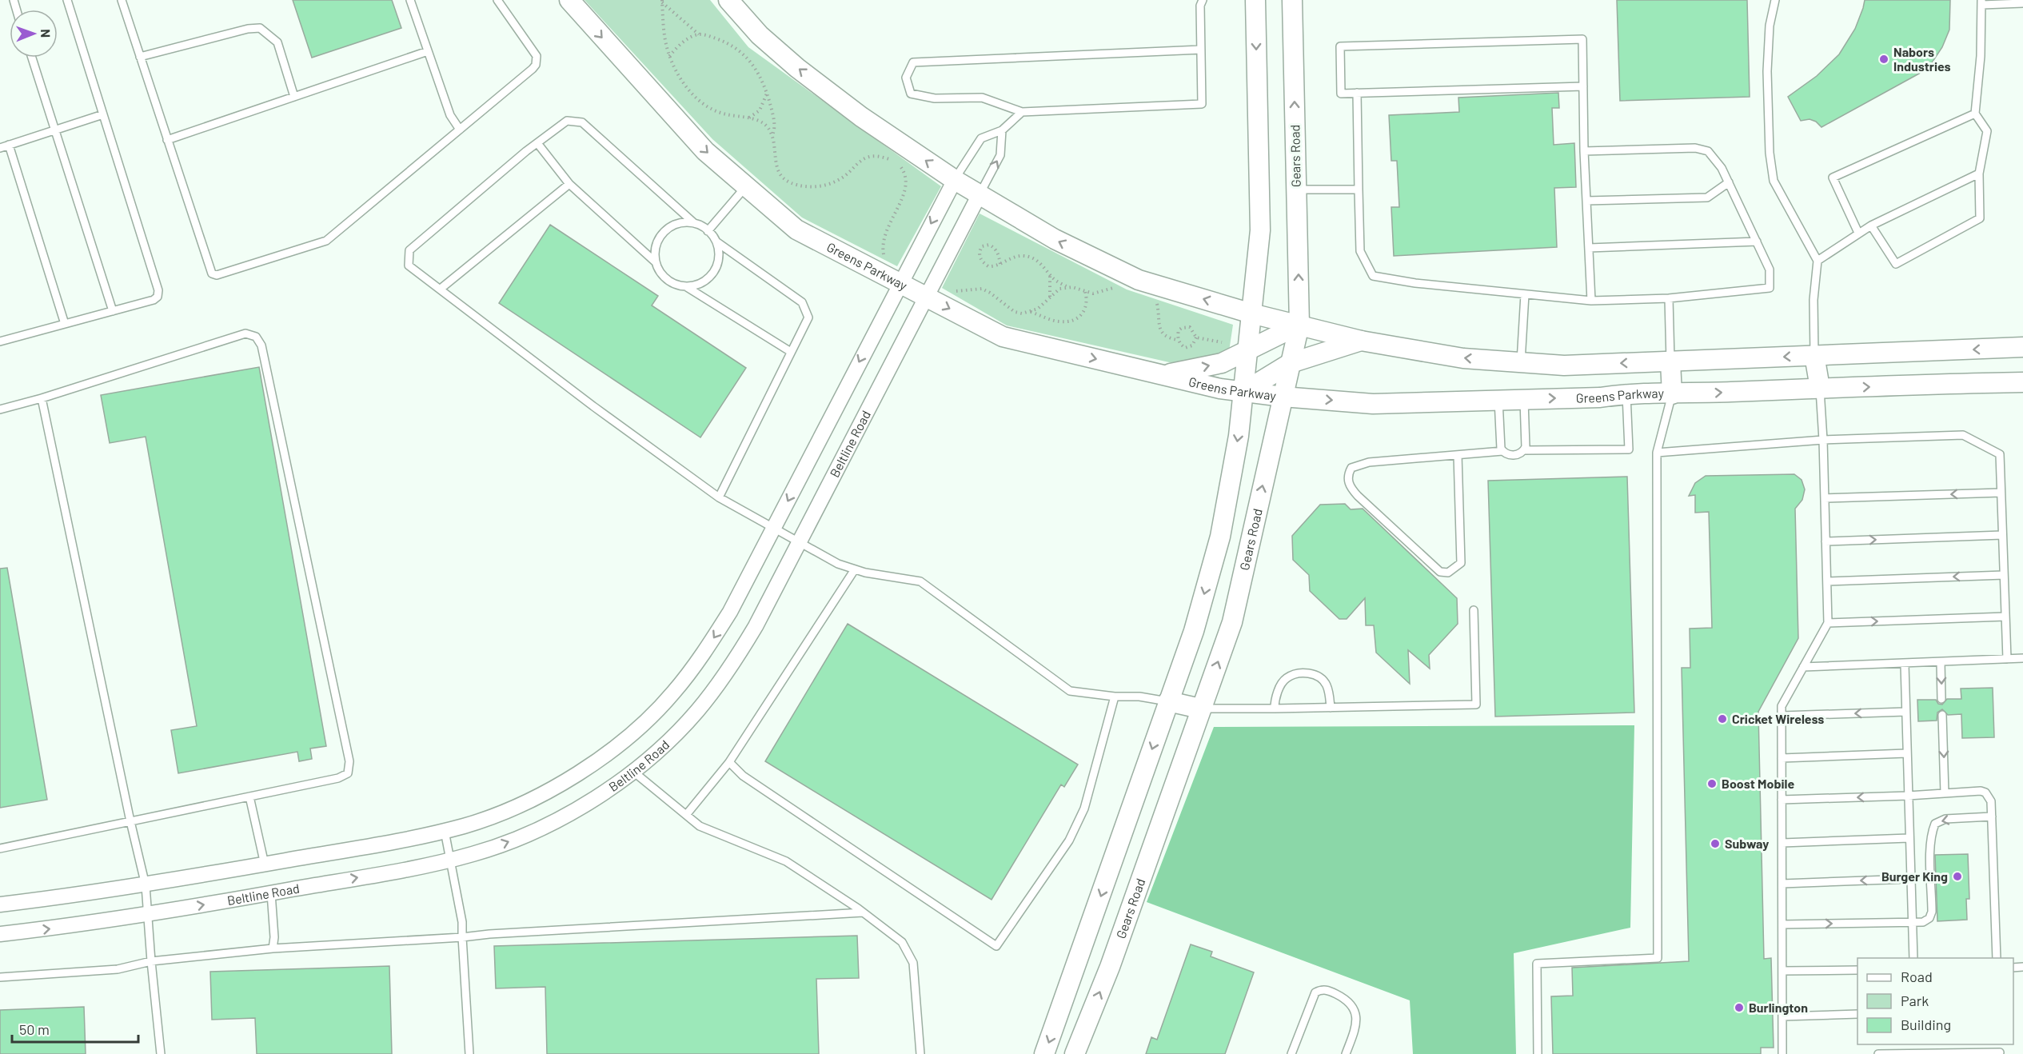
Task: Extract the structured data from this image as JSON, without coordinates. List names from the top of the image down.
{
  "streets": {
    "street": ["Gears Road", "Greens Parkway", "Beltline Road"]
  },
  "crossings": [
    ["Gears Road", "Greens Parkway"],
    ["Greens Parkway", "Beltline Road"]
  ],
  "places": [
    "Nabors Industries",
    "Cricket Wireless",
    "Boost Mobile",
    "Subway",
    "Burger King",
    "Burlington"
  ],
  "legend": ["Road", "Park", "Building"],
  "scale_bar": "50 m",
  "north": "right"
}
